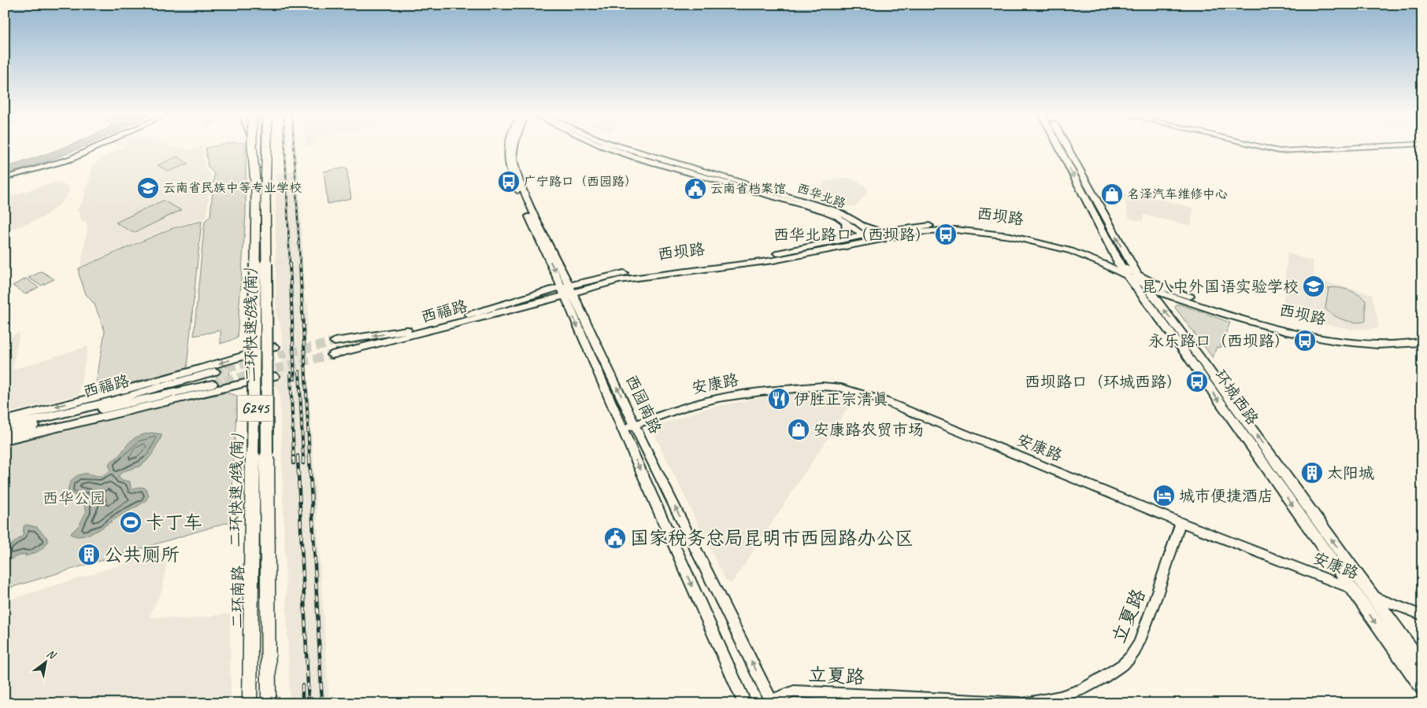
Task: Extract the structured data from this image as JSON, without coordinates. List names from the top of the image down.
{
  "streets": {
    "highway": ["二环快速B线(南)", "二环快速A线(南)"],
    "main road": [
      "西坝路",
      "西福路",
      "环城西路",
      "西园南路",
      "G245",
      "二环南路"
    ],
    "street": ["西华北路", "安康路", "立夏路"]
  },
  "crossings": [
    ["西华北路", "西坝路"],
    ["西坝路", "西福路"],
    ["西坝路", "环城西路"],
    ["西坝路", "西园南路"],
    ["西福路", "西园南路"],
    ["二环快速B线(南)", "二环南路"],
    ["安康路", "环城西路"],
    ["安康路", "西园南路"],
    ["安康路", "立夏路"],
    ["西园南路", "立夏路"],
    ["二环快速A线(南)", "二环南路"]
  ],
  "parks": ["西华公园"],
  "places": {
    "bus stop": [
      "广宁路口（西园路）",
      "西华北路口（西坝路）",
      "永乐路口（西坝路）",
      "西坝路口（环城西路）"
    ],
    "school or university": ["云南省民族中等专业学校", "昆八中外国语实验学校"],
    "public building": ["云南省档案馆", "国家税务总局昆明市西园路办公区"],
    "shop": ["名泽汽车维修中心", "安康路农贸市场"],
    "restaurant": ["伊胜正宗清真"],
    "building": ["太阳城", "公共厕所"],
    "hotel": ["城市便捷酒店"],
    "sports": ["卡丁车"]
  },
  "north": "top right"
}
